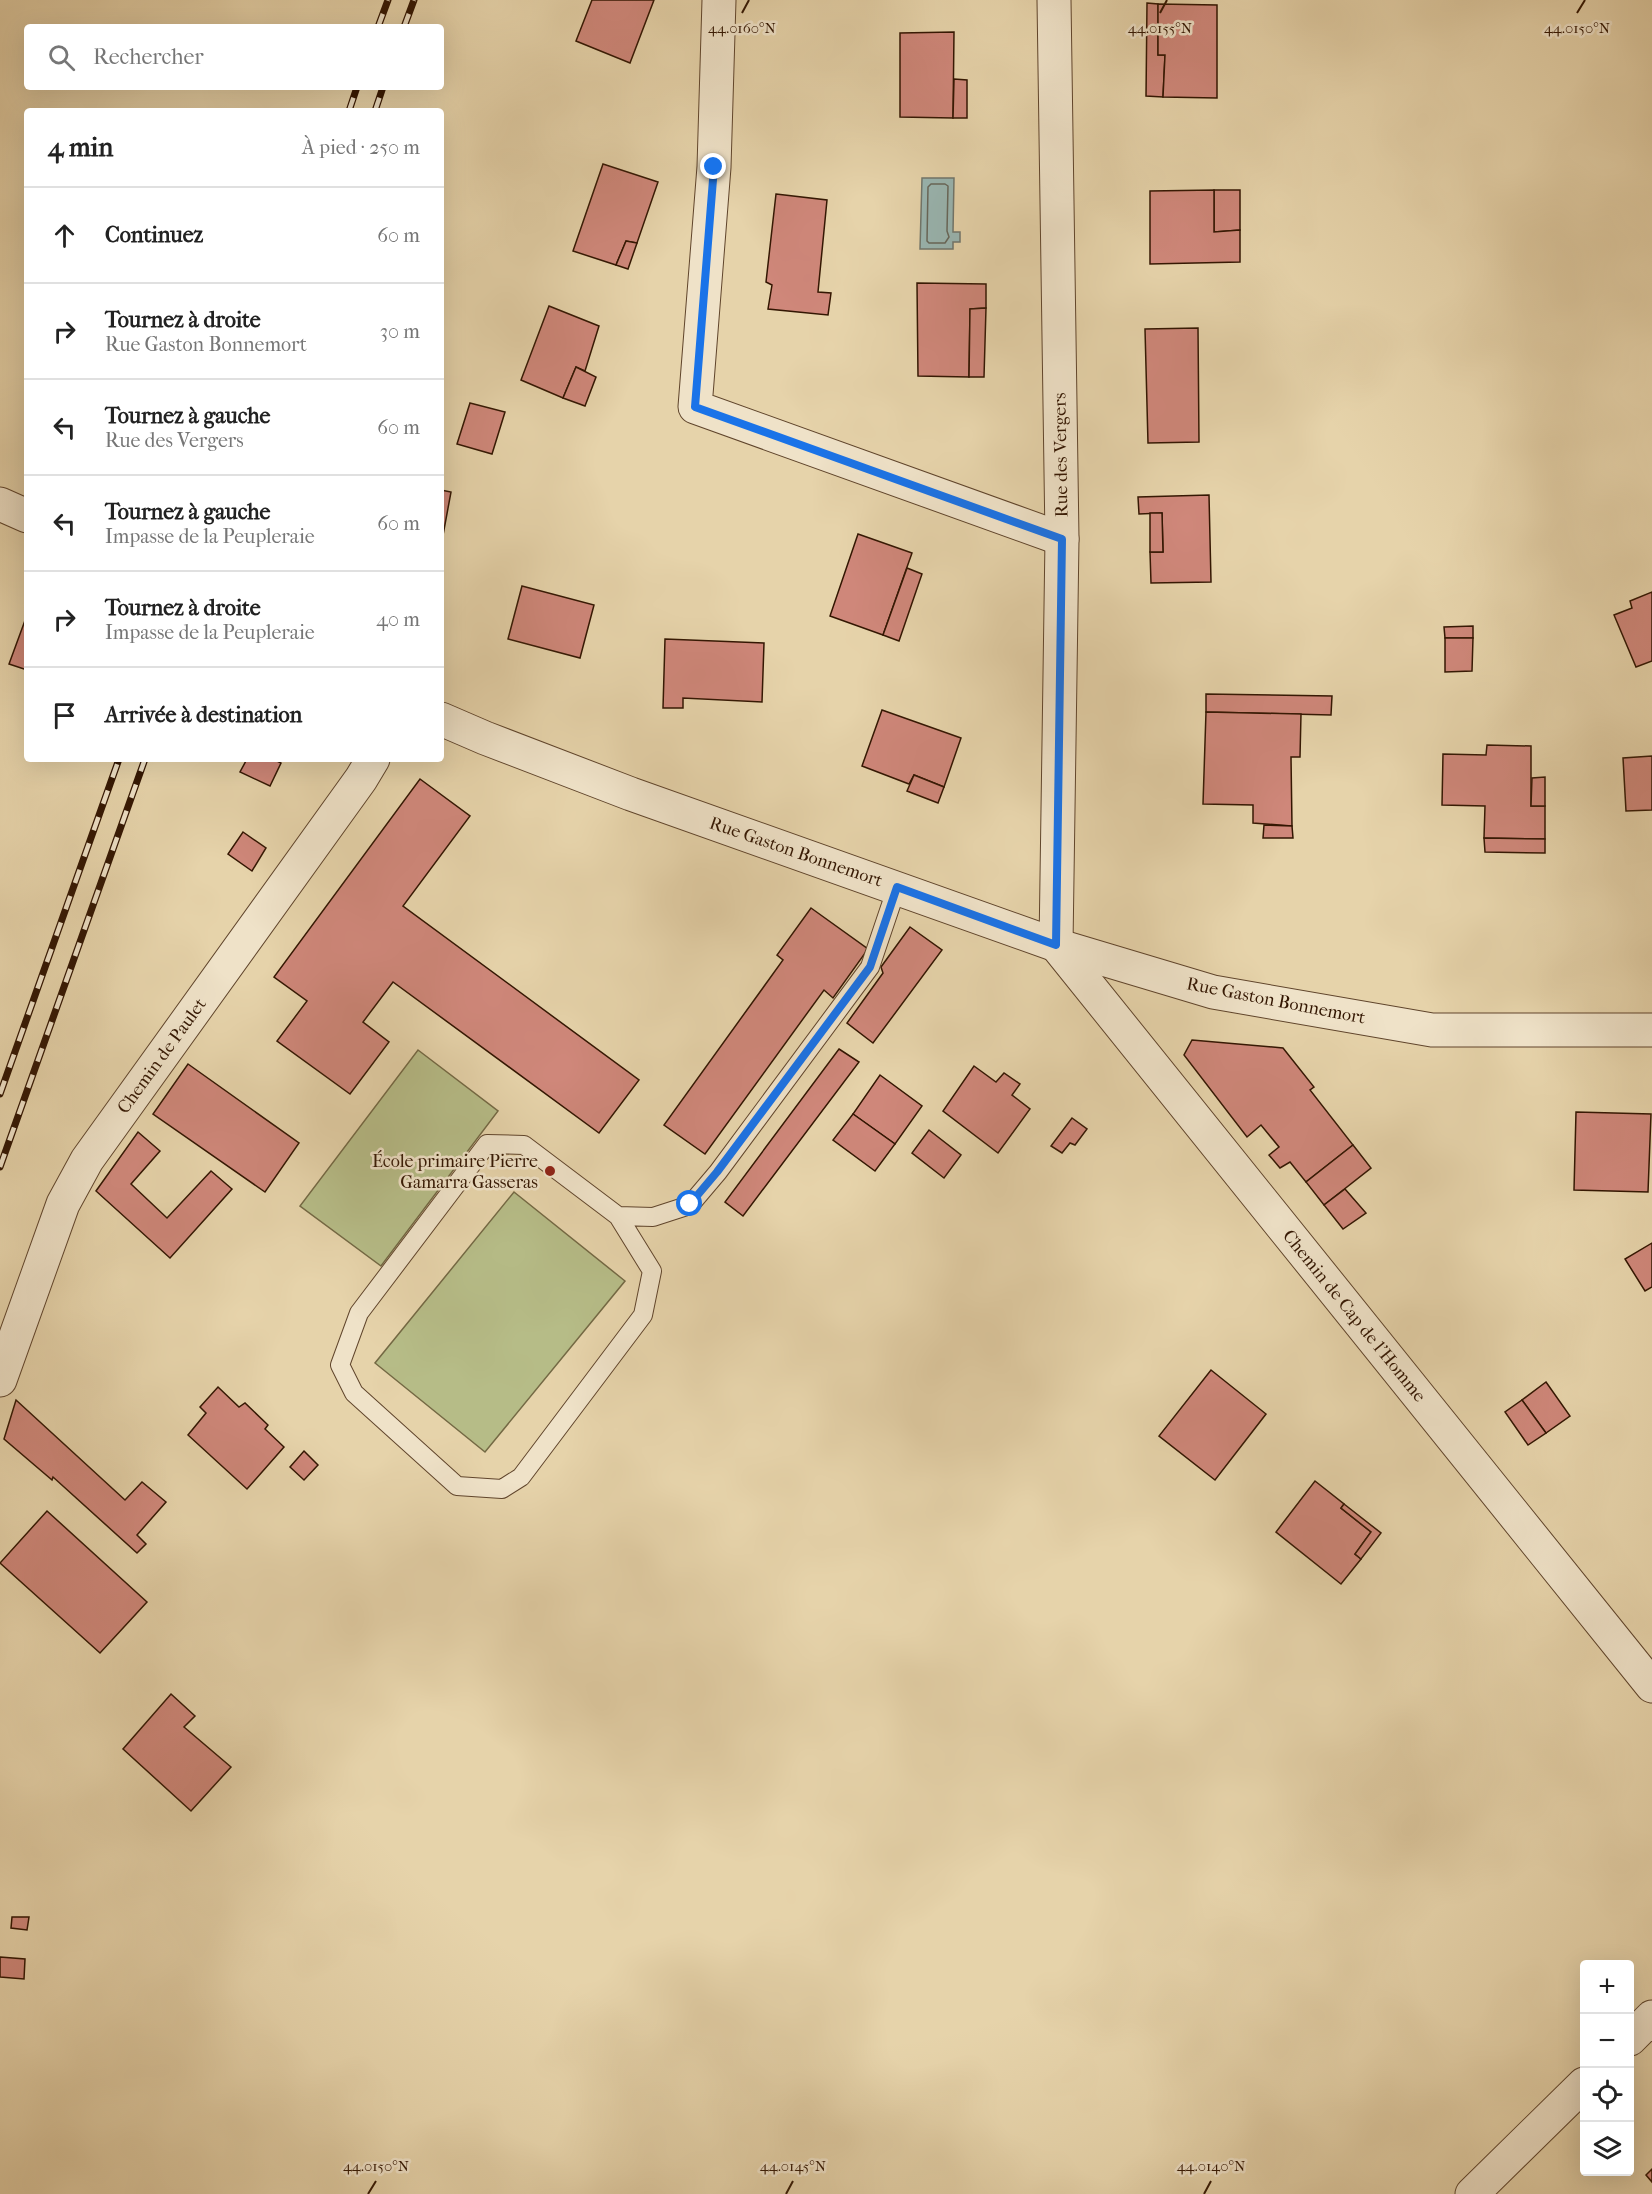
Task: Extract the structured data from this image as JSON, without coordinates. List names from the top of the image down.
{
  "streets": {
    "street": [
      "Rue des Vergers",
      "Rue Gaston Bonnemort",
      "Chemin de Paulet",
      "Chemin de Cap de l'Homme"
    ]
  },
  "crossings": [
    ["Rue des Vergers", "Rue Gaston Bonnemort"],
    ["Rue des Vergers", "Chemin de Cap de l'Homme"],
    ["Rue Gaston Bonnemort", "Chemin de Cap de l'Homme"]
  ],
  "places": ["École primaire Pierre Gamarra Gasseras"],
  "page": {
    "search": "Rechercher",
    "heading": ["4 min", "À pied · 250 m"],
    "list": [
      ["Continuez", "60 m"],
      ["Tournez à droite", "Rue Gaston Bonnemort", "30 m"],
      ["Tournez à gauche", "Rue des Vergers", "60 m"],
      ["Tournez à gauche", "Impasse de la Peupleraie", "60 m"],
      ["Tournez à droite", "Impasse de la Peupleraie", "40 m"],
      "Arrivée à destination"
    ],
    "map_buttons": ["+", "−"]
  },
  "coordinates": [
    "44.0160°N",
    "44.0155°N",
    "44.0150°N",
    "44.0145°N",
    "44.0140°N"
  ]
}
